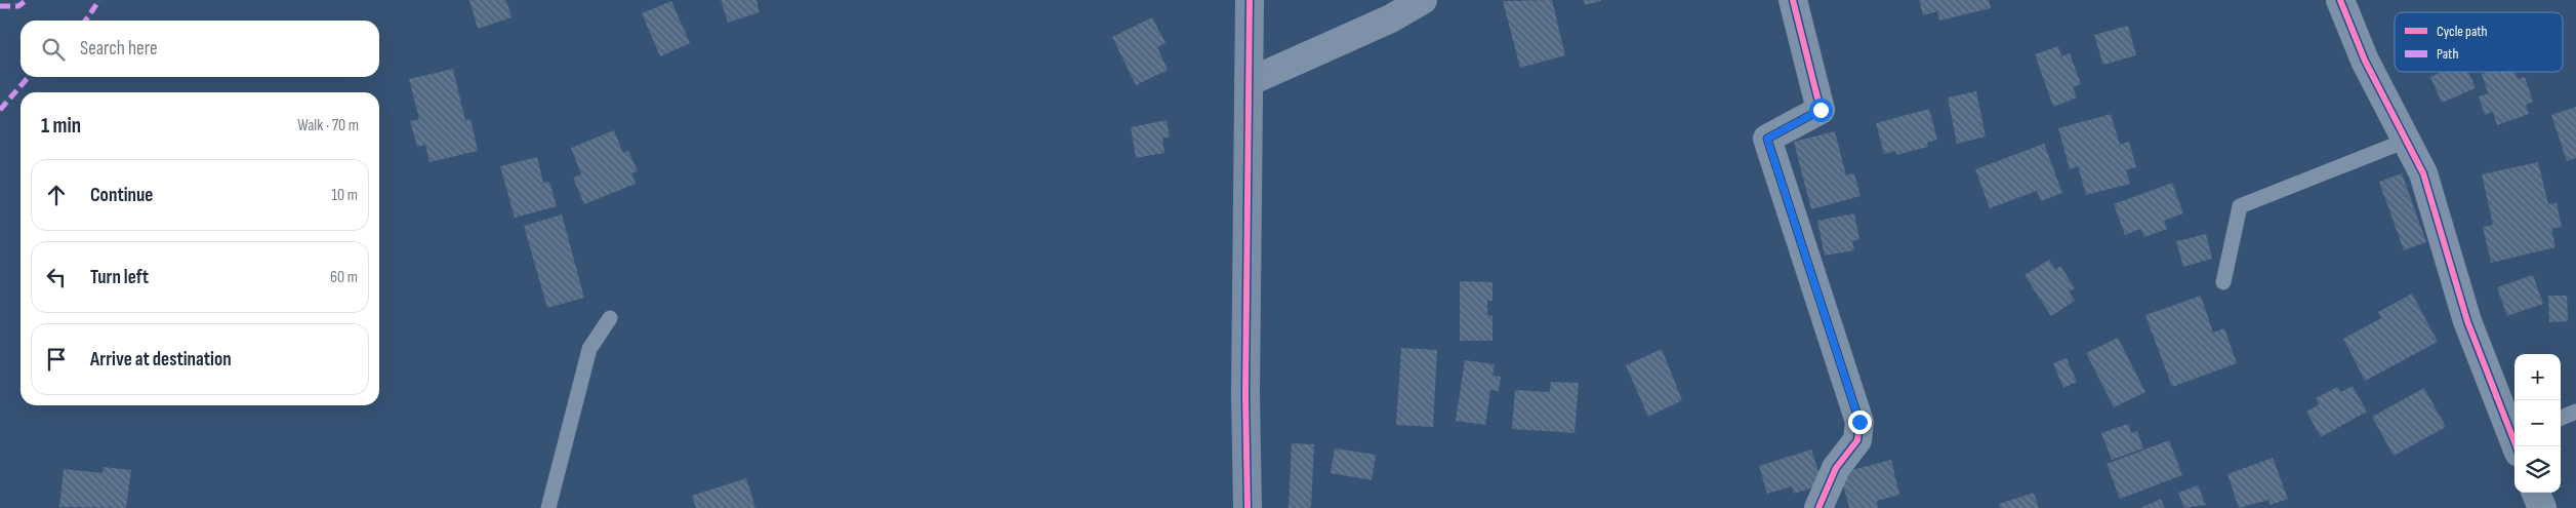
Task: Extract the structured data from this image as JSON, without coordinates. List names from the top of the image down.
{
  "legend": ["Cycle path", "Path"],
  "page": {
    "search": "Search here",
    "heading": ["1 min", "Walk · 70 m"],
    "list": [
      ["Continue", "10 m"],
      ["Turn left", "60 m"],
      "Arrive at destination"
    ],
    "map_buttons": ["+", "−"]
  }
}
